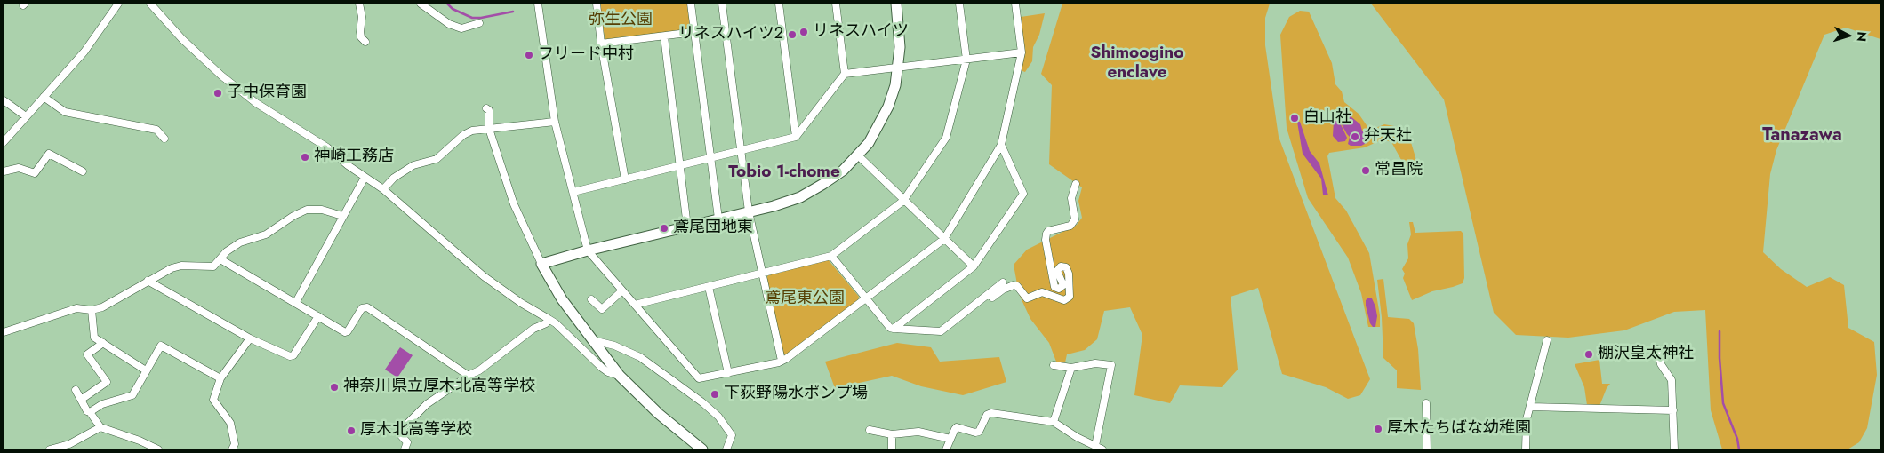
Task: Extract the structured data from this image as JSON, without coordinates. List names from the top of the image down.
{
  "districts": ["Shimoogino enclave", "Tanazawa", "Tobio 1-chome"],
  "parks": ["弥生公園", "鳶尾東公園"],
  "places": [
    "リネスハイツ",
    "リネスハイツ2",
    "フリード中村",
    "子中保育園",
    "白山社",
    "弁天社",
    "神崎工務店",
    "常昌院",
    "鳶尾団地東",
    "棚沢皇太神社",
    "神奈川県立厚木北高等学校",
    "下荻野陽水ポンプ場",
    "厚木たちばな幼稚園",
    "厚木北高等学校"
  ],
  "north": "right"
}
